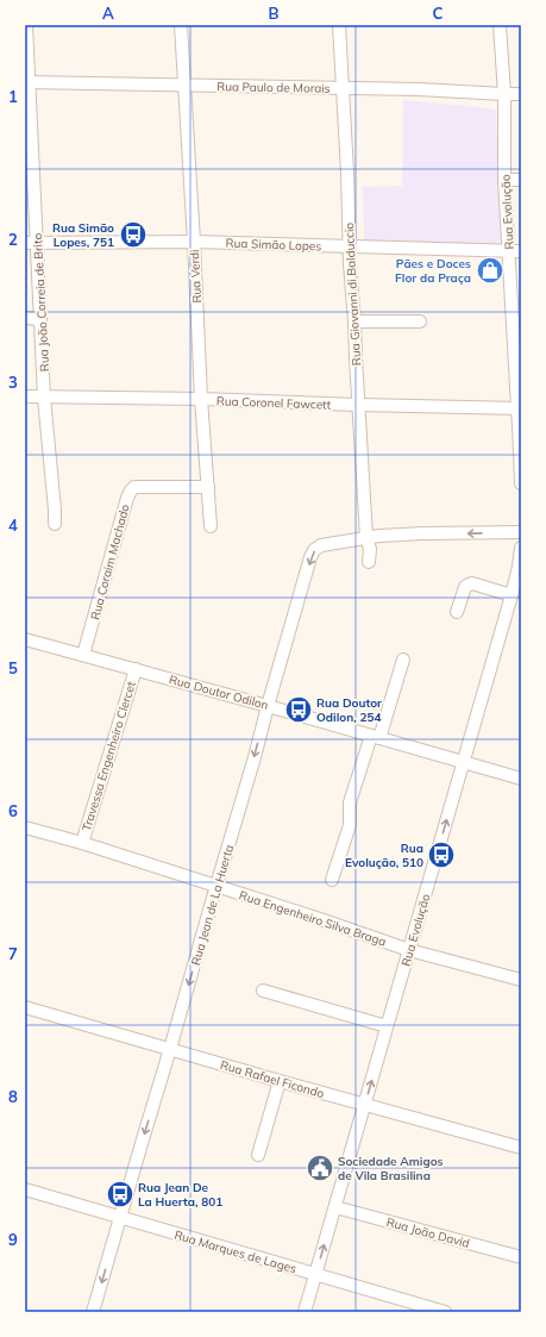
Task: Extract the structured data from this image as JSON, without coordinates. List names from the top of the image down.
{
  "streets": {
    "street": [
      "Rua Paulo de Morais",
      "Rua Evolução",
      "Rua Simão Lopes",
      "Rua Verdi",
      "Rua Giovanni di Balduccio",
      "Rua João Correia de Brito",
      "Rua Coronel Fawcett",
      "Rua Coraim Machado",
      "Rua Doutor Odilon",
      "Travessa Engenheiro Clercet",
      "Rua Jean de La Huerta",
      "Rua Engenheiro Silva Braga",
      "Rua Rafael Ficondo",
      "Rua João David",
      "Rua Marques de Lages"
    ]
  },
  "crossings": [
    ["Rua Paulo de Morais", "Rua Evolução"],
    ["Rua Paulo de Morais", "Rua Verdi"],
    ["Rua Paulo de Morais", "Rua Giovanni di Balduccio"],
    ["Rua Paulo de Morais", "Rua João Correia de Brito"],
    ["Rua Evolução", "Rua Simão Lopes"],
    ["Rua Evolução", "Rua Coronel Fawcett"],
    ["Rua Evolução", "Rua Doutor Odilon"],
    ["Rua Evolução", "Rua Engenheiro Silva Braga"],
    ["Rua Evolução", "Rua Rafael Ficondo"],
    ["Rua Evolução", "Rua João David"],
    ["Rua Evolução", "Rua Marques de Lages"],
    ["Rua Simão Lopes", "Rua Verdi"],
    ["Rua Simão Lopes", "Rua Giovanni di Balduccio"],
    ["Rua Simão Lopes", "Rua João Correia de Brito"],
    ["Rua Verdi", "Rua Coronel Fawcett"],
    ["Rua Verdi", "Rua Coraim Machado"],
    ["Rua Giovanni di Balduccio", "Rua Coronel Fawcett"],
    ["Rua Giovanni di Balduccio", "Rua Jean de La Huerta"],
    ["Rua João Correia de Brito", "Rua Coronel Fawcett"],
    ["Rua Coraim Machado", "Rua Doutor Odilon"],
    ["Rua Doutor Odilon", "Travessa Engenheiro Clercet"],
    ["Rua Doutor Odilon", "Rua Jean de La Huerta"],
    ["Travessa Engenheiro Clercet", "Rua Engenheiro Silva Braga"],
    ["Rua Jean de La Huerta", "Rua Engenheiro Silva Braga"],
    ["Rua Jean de La Huerta", "Rua Rafael Ficondo"],
    ["Rua Jean de La Huerta", "Rua Marques de Lages"]
  ],
  "one_way": ["Rua Jean de La Huerta"],
  "places": {
    "bus stop": [
      "Rua Simão Lopes, 751",
      "Rua Doutor Odilon, 254",
      "Rua Evolução, 510",
      "Rua Jean De La Huerta, 801"
    ],
    "shop": ["Pães e Doces Flor da Praça"],
    "public building": ["Sociedade Amigos de Vila Brasilina"]
  },
  "grid": {
    "columns": ["A", "B", "C"],
    "rows": [
      "1",
      "2",
      "3",
      "4",
      "5",
      "6",
      "7",
      "8",
      "9"
    ]
  }
}
